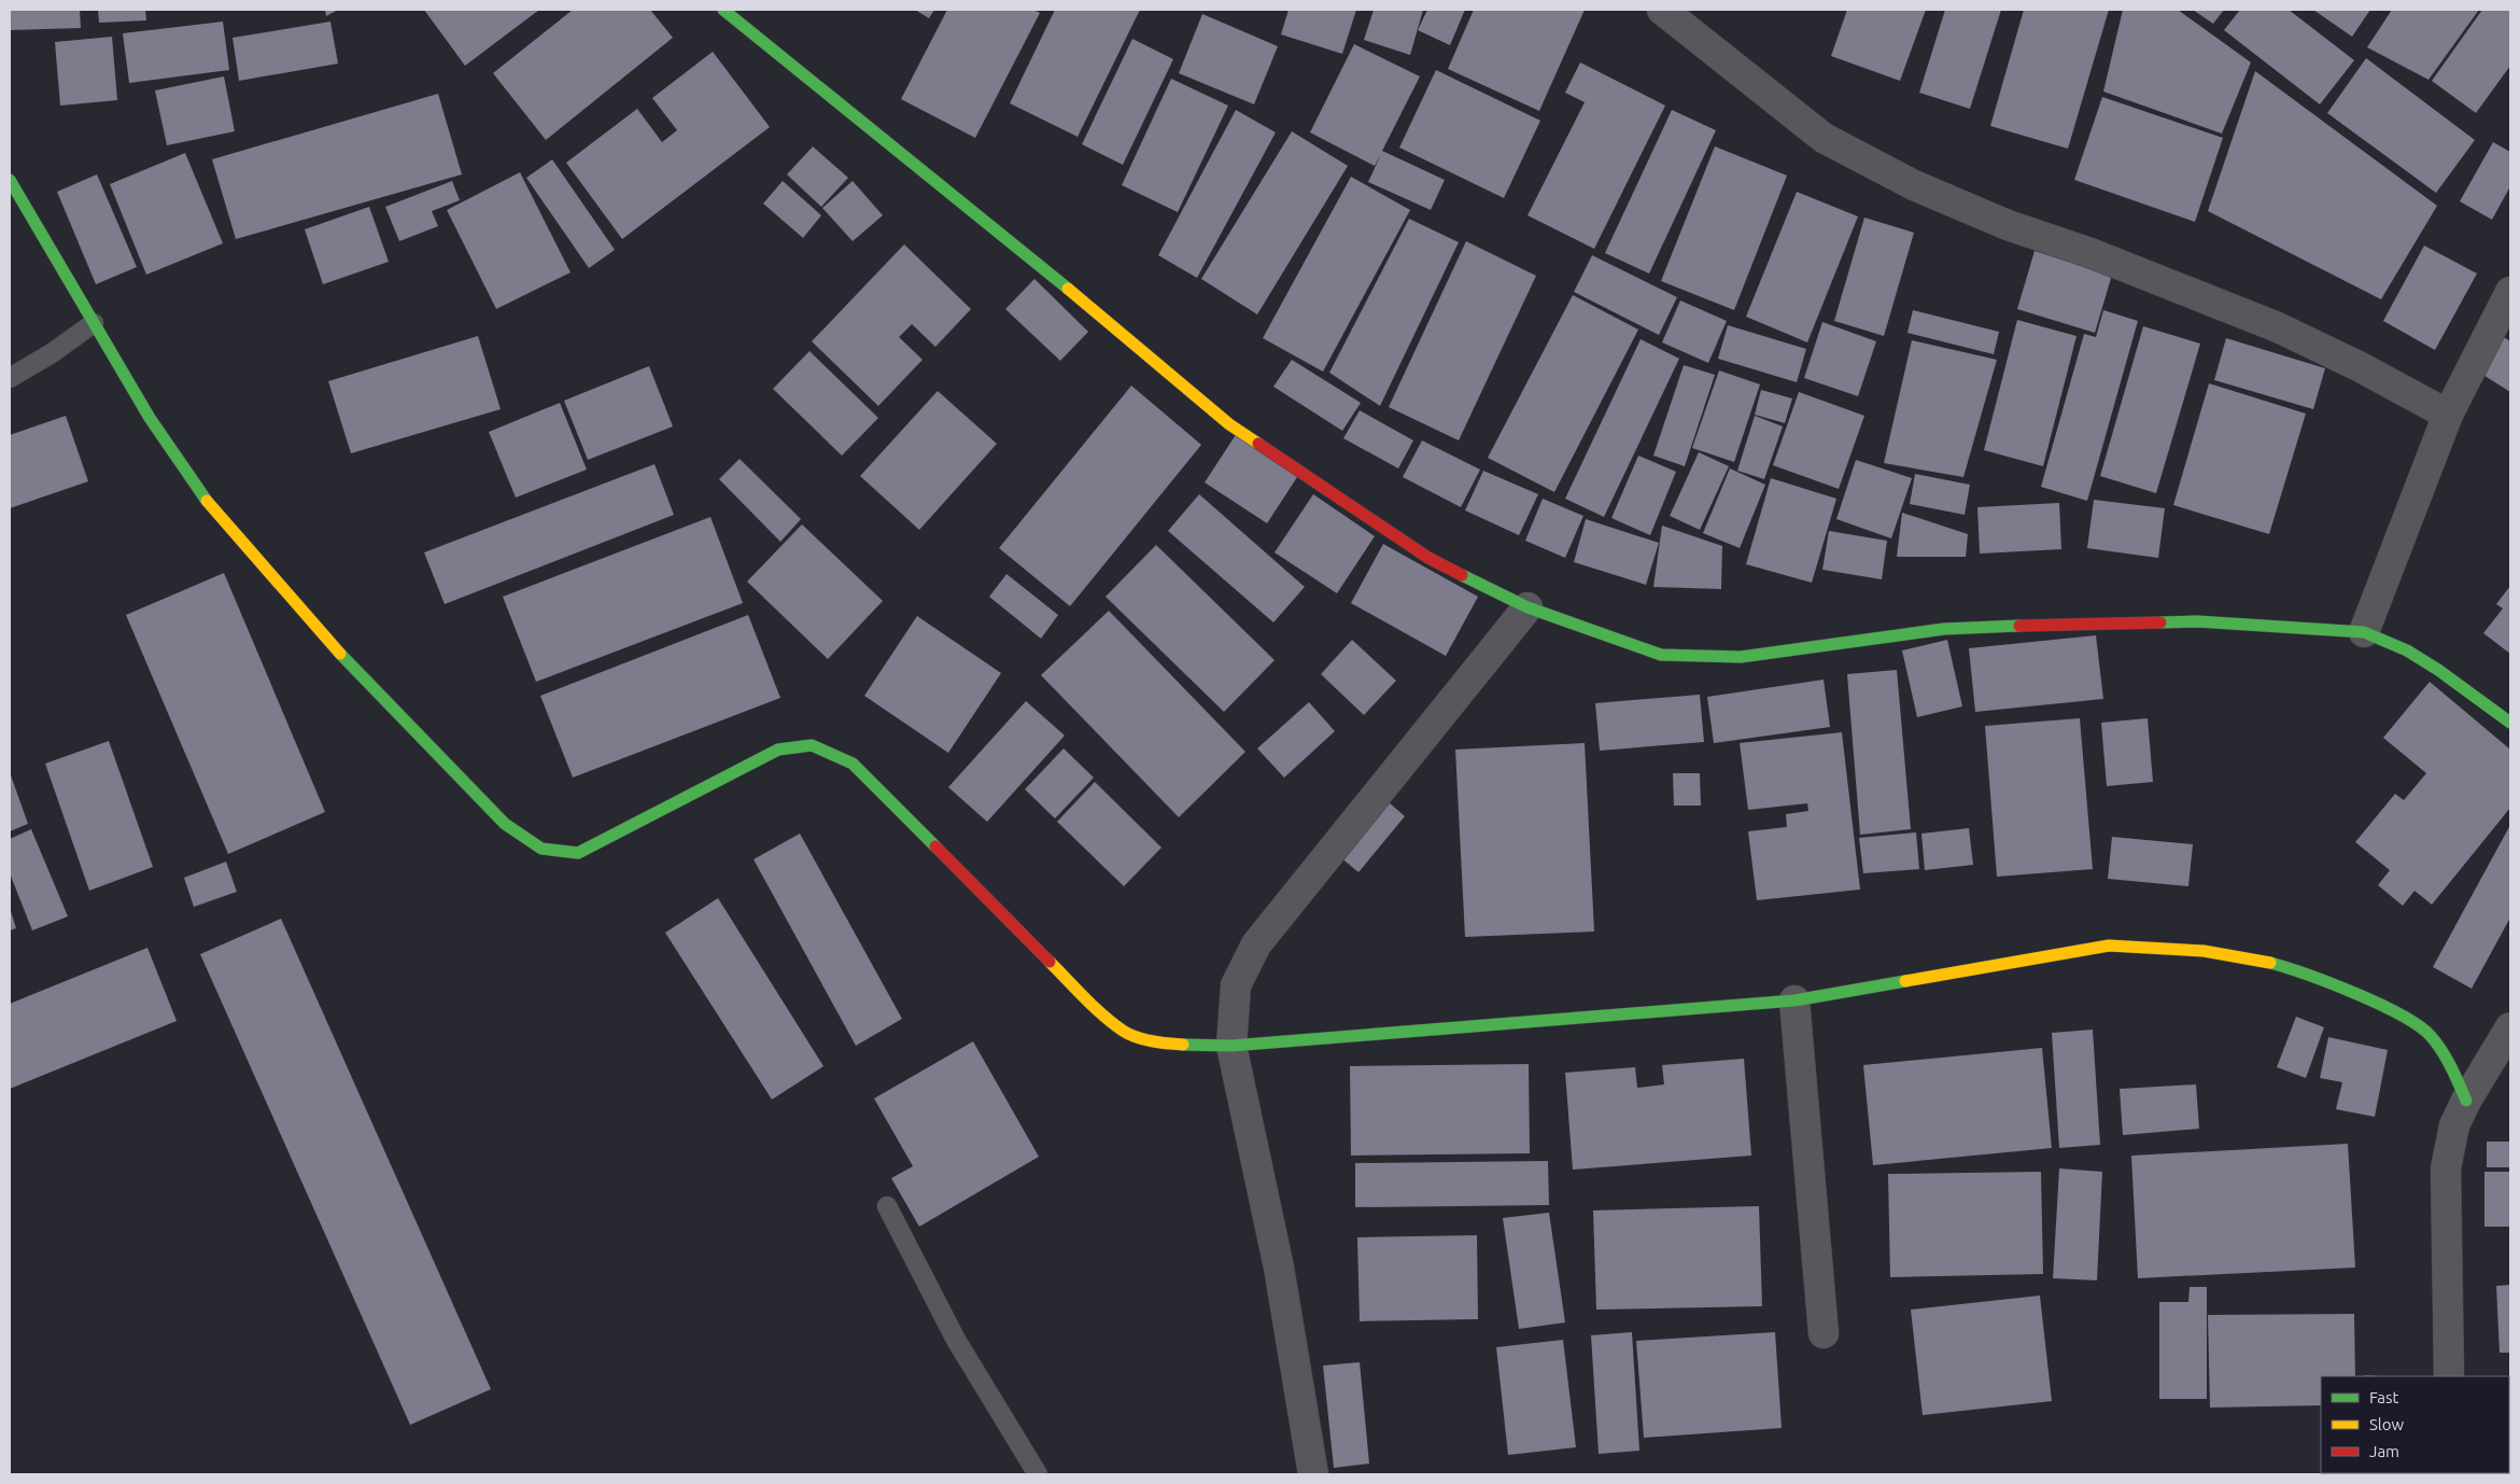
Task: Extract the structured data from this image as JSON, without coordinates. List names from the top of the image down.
{
  "legend": ["Fast", "Slow", "Jam"]
}
